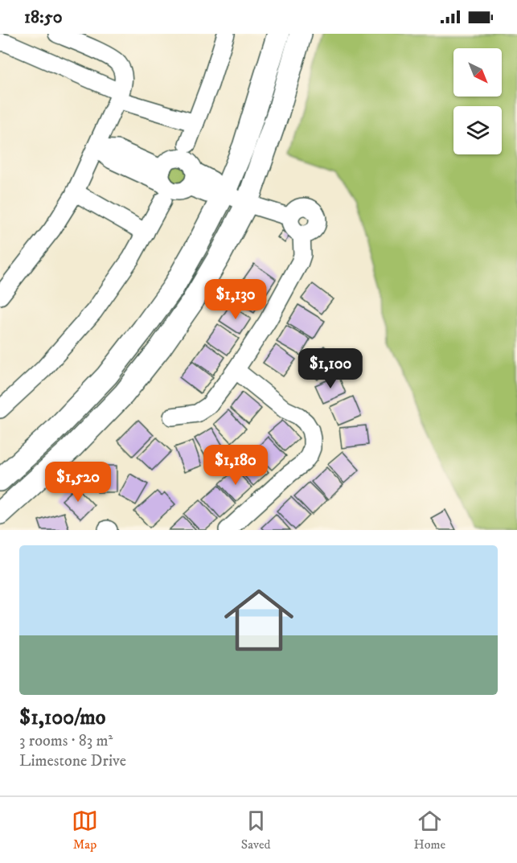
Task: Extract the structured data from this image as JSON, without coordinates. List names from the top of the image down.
{
  "north": "bottom right",
  "page": {
    "status": "18:50",
    "price": [
      "$1,130",
      "$1,100",
      "$1,180",
      "$1,520"
    ],
    "list": [
      {
        "name": "$1,100/mo",
        "note": "3 rooms · 83 m² · Limestone Drive"
      }
    ],
    "tabs": ["Map", "Saved", "Home"]
  }
}
